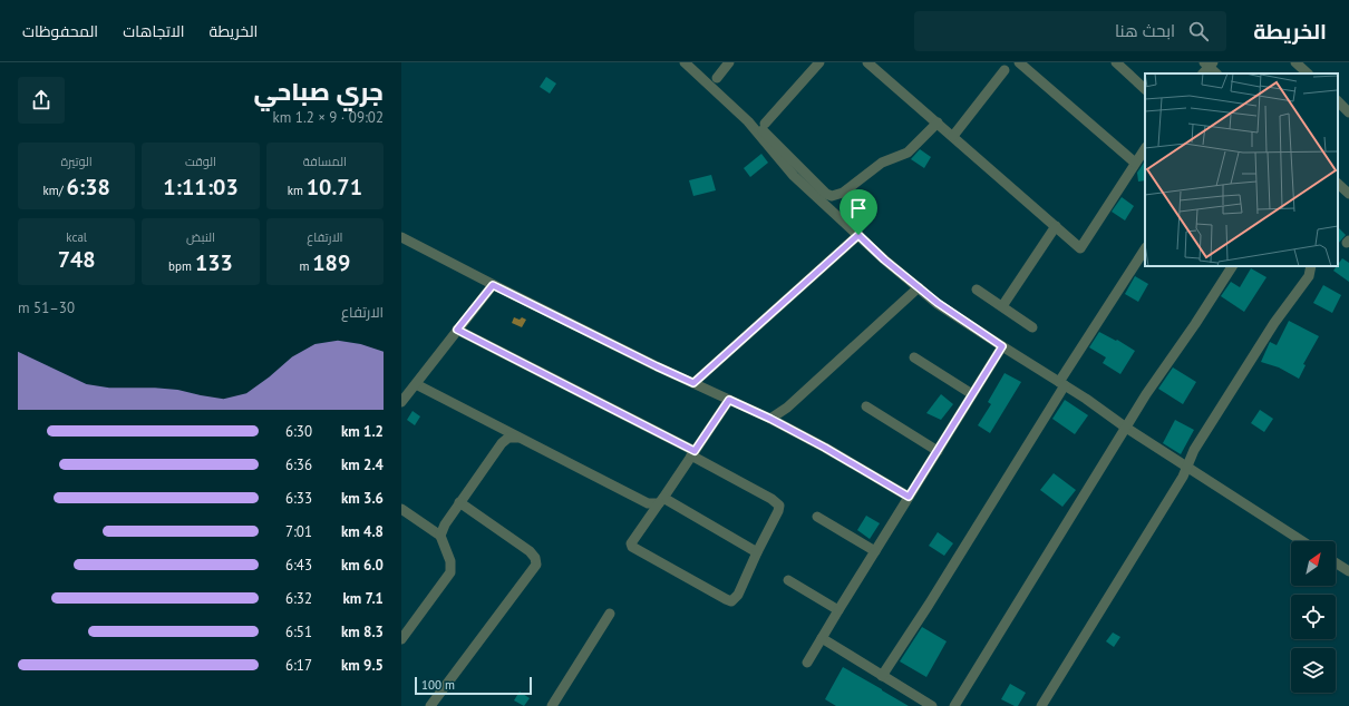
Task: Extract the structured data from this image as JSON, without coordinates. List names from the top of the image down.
{
  "scale_bar": "100 m",
  "north": "top right",
  "page": {
    "header": "الخريطة",
    "search": "ابحث هنا",
    "nav": ["الخريطة", "الاتجاهات", "المحفوظات"],
    "heading": ["جري صباحي", "09:02 · 9 × 1.2 km"],
    "stats": [
      ["المسافة", "10.71 km"],
      ["الوقت", "1:11:03"],
      ["الوتيرة", "6:38 /km"],
      ["الارتفاع", "189 m"],
      ["النبض", "133 bpm"],
      ["kcal", "748"]
    ],
    "chart": ["الارتفاع", "30–51 m"],
    "list": [
      {
        "name": "1.2 km",
        "note": "6:30"
      },
      {
        "name": "2.4 km",
        "note": "6:36"
      },
      {
        "name": "3.6 km",
        "note": "6:33"
      },
      {
        "name": "4.8 km",
        "note": "7:01"
      },
      {
        "name": "6.0 km",
        "note": "6:43"
      },
      {
        "name": "7.1 km",
        "note": "6:32"
      },
      {
        "name": "8.3 km",
        "note": "6:51"
      },
      {
        "name": "9.5 km",
        "note": "6:17"
      }
    ],
    "scale": "100 m"
  }
}
